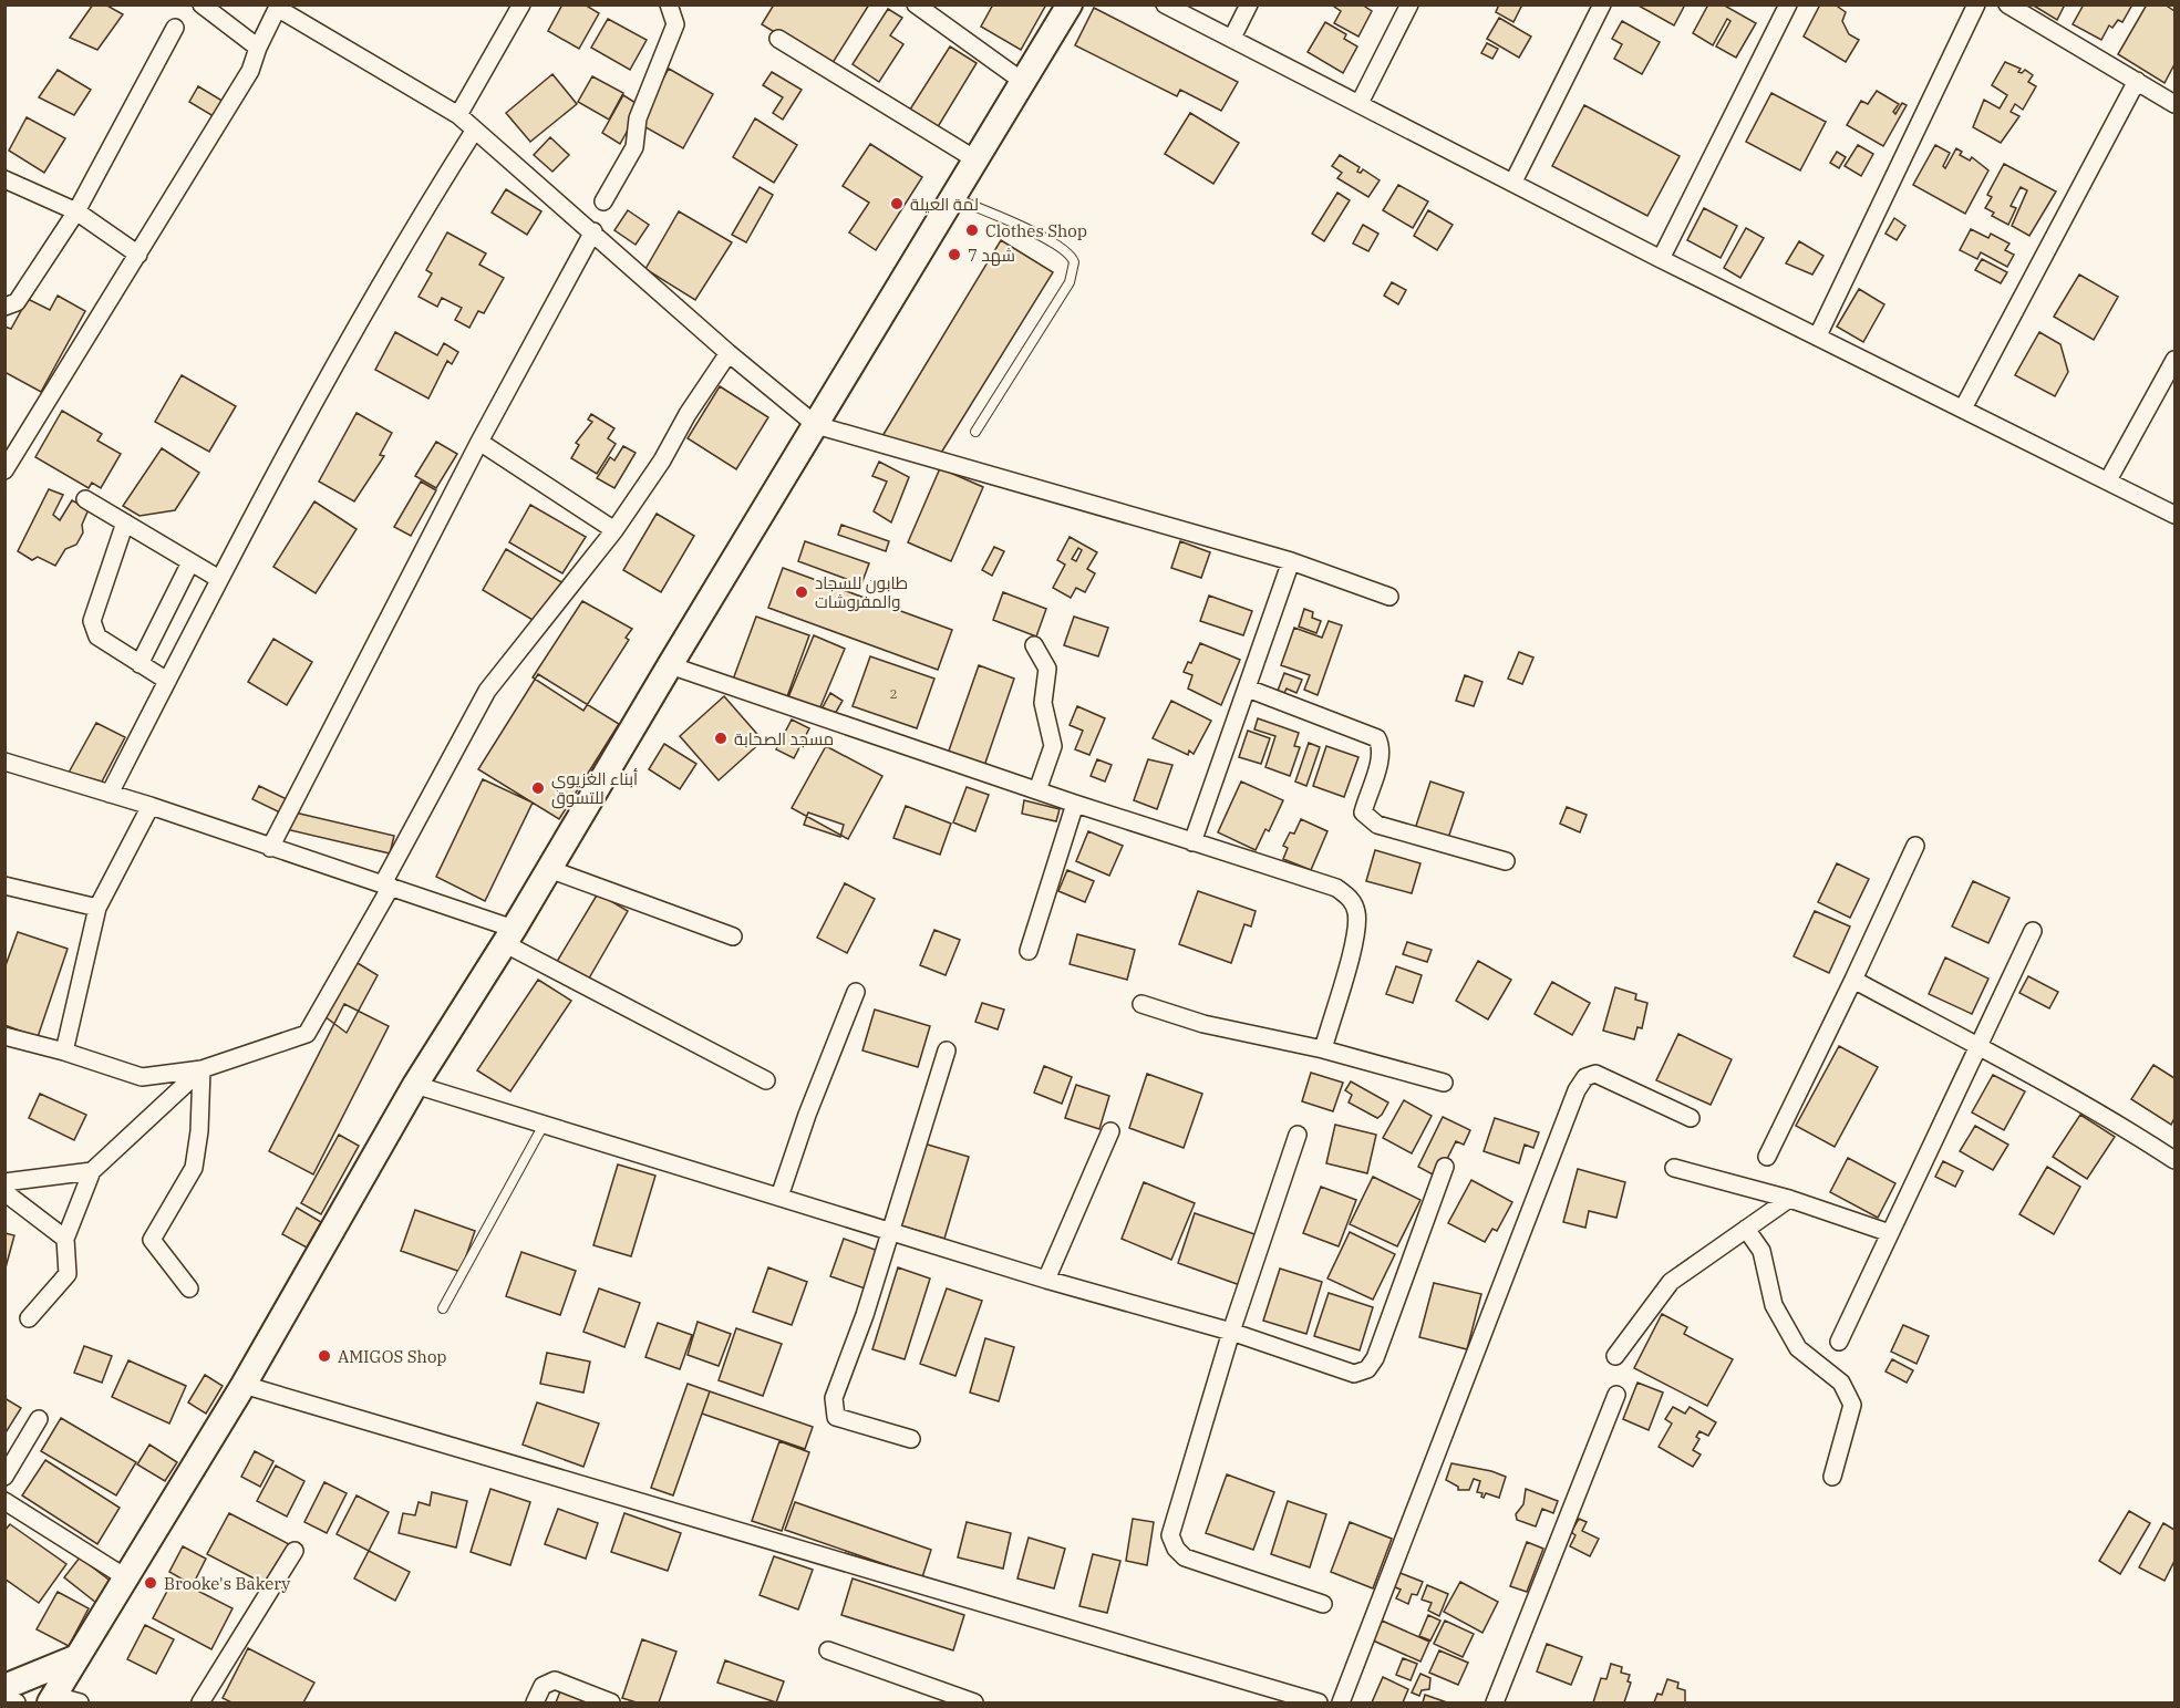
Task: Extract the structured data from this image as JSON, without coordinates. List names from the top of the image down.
{
  "places": [
    "لمة العيلة",
    "Clothes Shop",
    "شهد 7",
    "طابون للسجاد والمفروشات",
    "مسجد الصحابة",
    "أبناء الغزيوي للتسوق",
    "AMIGOS Shop",
    "Brooke's Bakery"
  ],
  "house_numbers": ["2"]
}
